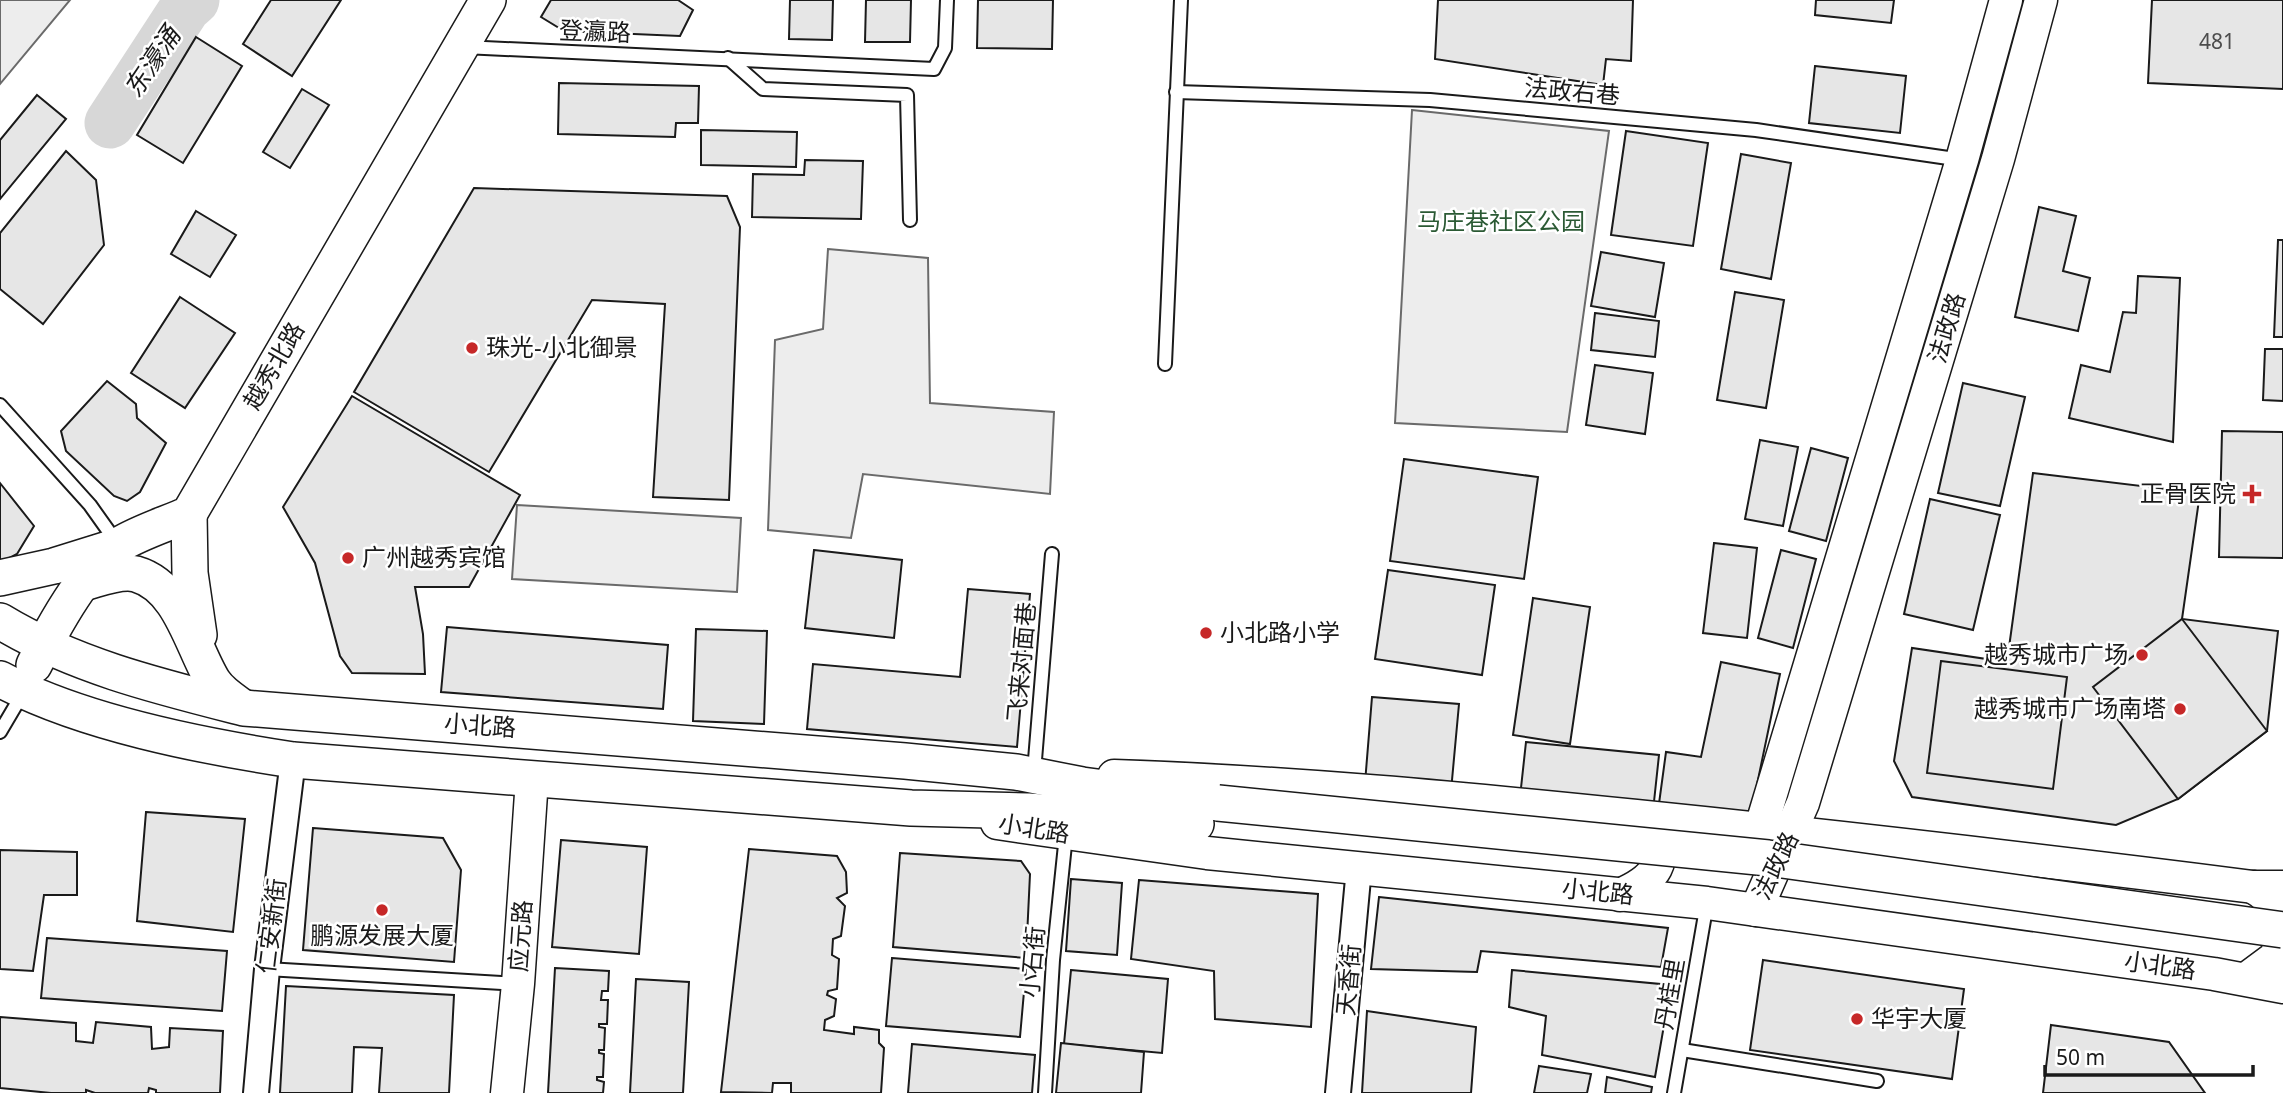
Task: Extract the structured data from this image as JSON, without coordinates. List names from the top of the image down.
{
  "streets": {
    "main road": ["越秀北路", "小北路"],
    "street": [
      "法政路",
      "仁安新街",
      "应元路",
      "天香街"
    ],
    "lane": [
      "登瀛路",
      "法政右巷",
      "飞来对面巷",
      "小石街",
      "丹桂里"
    ]
  },
  "crossings": [
    ["登瀛路", "越秀北路"],
    ["法政右巷", "法政路"],
    ["法政路", "小北路"],
    ["飞来对面巷", "小北路"],
    ["小北路", "仁安新街"],
    ["小北路", "应元路"],
    ["小北路", "小石街"],
    ["小北路", "天香街"],
    ["小北路", "丹桂里"]
  ],
  "water": ["东濠涌"],
  "parks": ["马庄巷社区公园"],
  "places": {
    "other": [
      "珠光-小北御景",
      "广州越秀宾馆",
      "小北路小学",
      "越秀城市广场",
      "越秀城市广场南塔",
      "鹏源发展大厦",
      "华宇大厦"
    ],
    "health": ["正骨医院"]
  },
  "house_numbers": ["481"],
  "scale_bar": "50 m"
}
